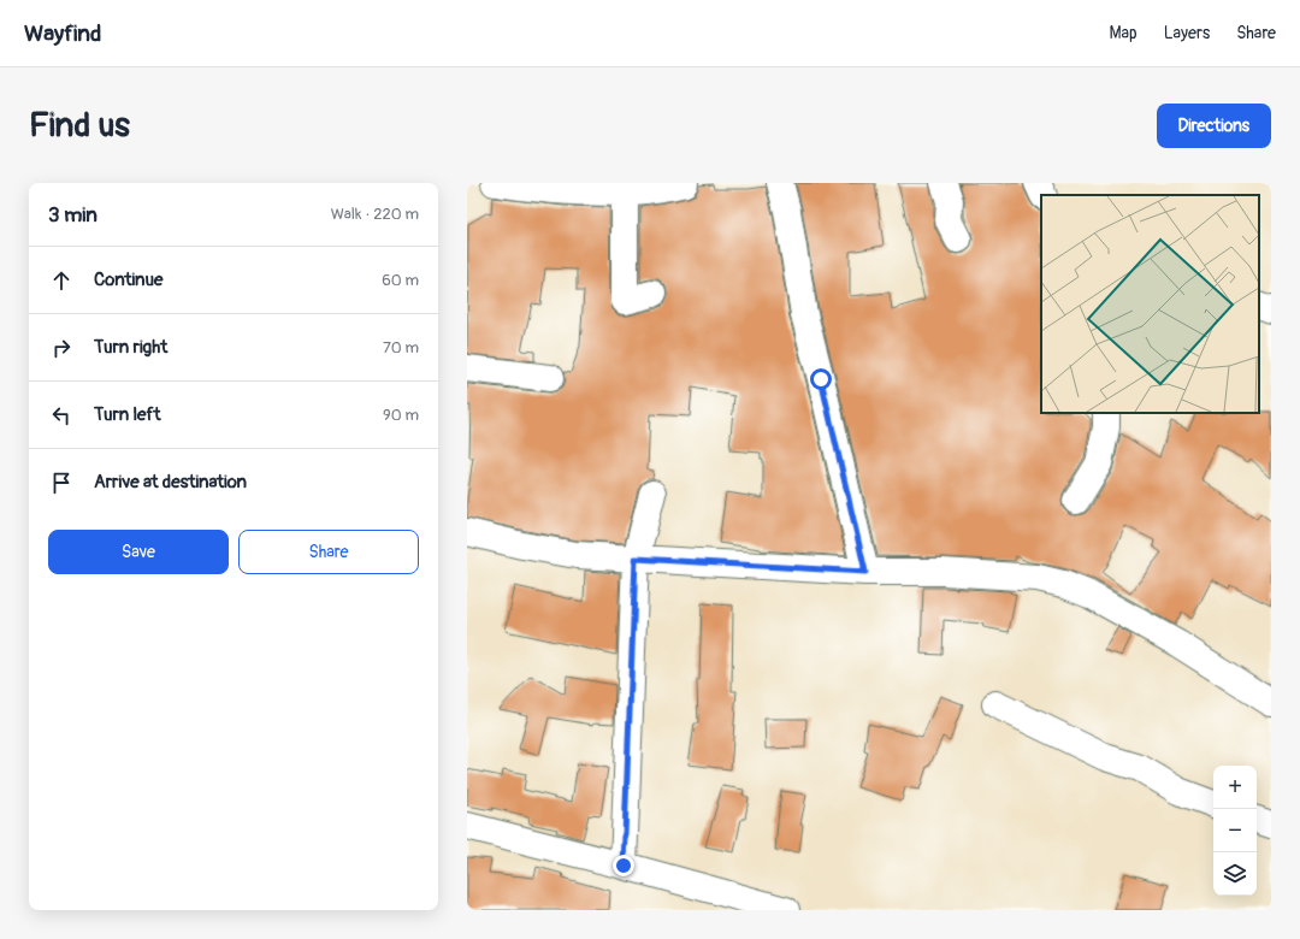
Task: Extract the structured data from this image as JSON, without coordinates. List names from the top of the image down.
{
  "page": {
    "header": "Wayfind",
    "nav": ["Map", "Layers", "Share"],
    "buttons": [
      "Directions",
      ["Save", "Share"]
    ],
    "title": "Find us",
    "heading": ["3 min", "Walk · 220 m"],
    "list": [
      ["Continue", "60 m"],
      ["Turn right", "70 m"],
      ["Turn left", "90 m"],
      "Arrive at destination"
    ],
    "map_buttons": ["+", "−"]
  }
}
